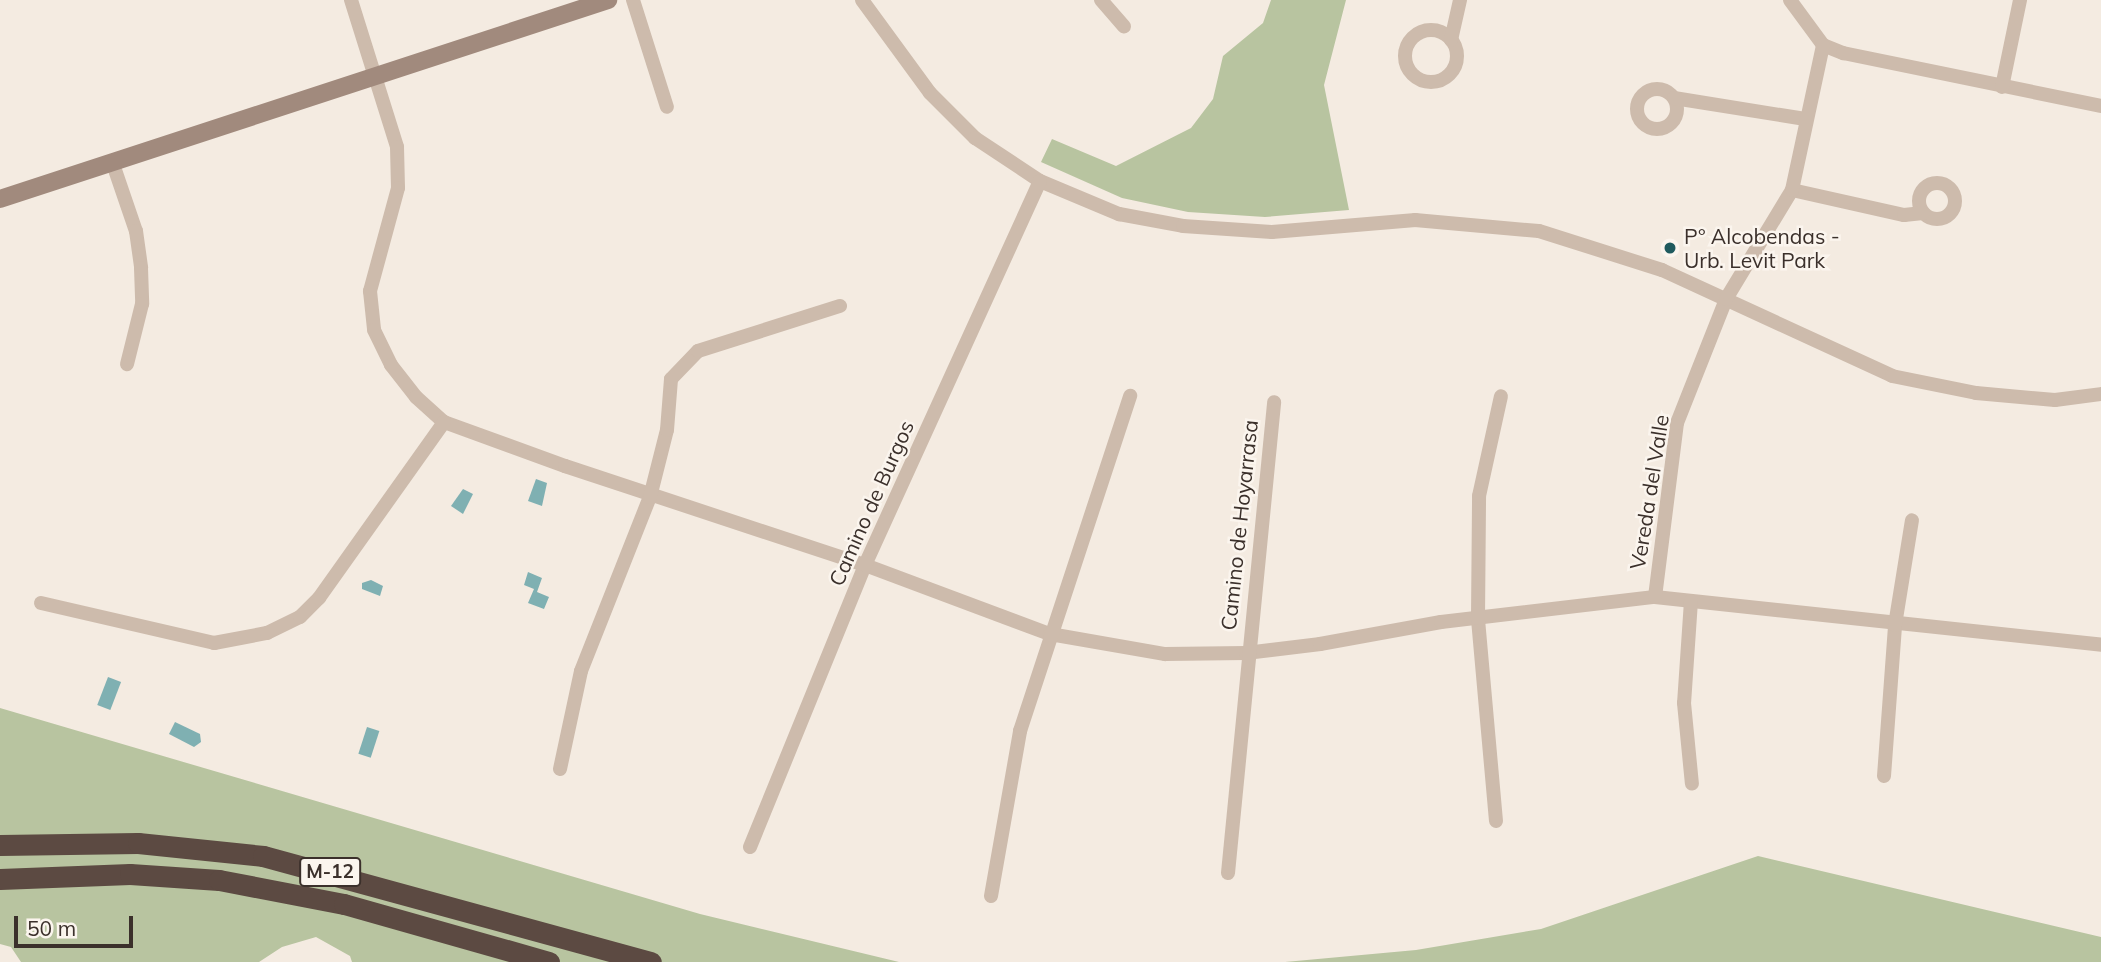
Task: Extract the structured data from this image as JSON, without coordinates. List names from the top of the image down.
{
  "streets": {
    "highway": ["M-12"],
    "street": ["Vereda del Valle", "Camino de Burgos", "Camino de Hoyarrasa"]
  },
  "crossings": [
    ["Vereda del Valle", "Camino de Hoyarrasa"],
    ["Camino de Burgos", "Camino de Hoyarrasa"]
  ],
  "places": ["Pº Alcobendas - Urb. Levit Park"],
  "scale_bar": "50 m"
}
